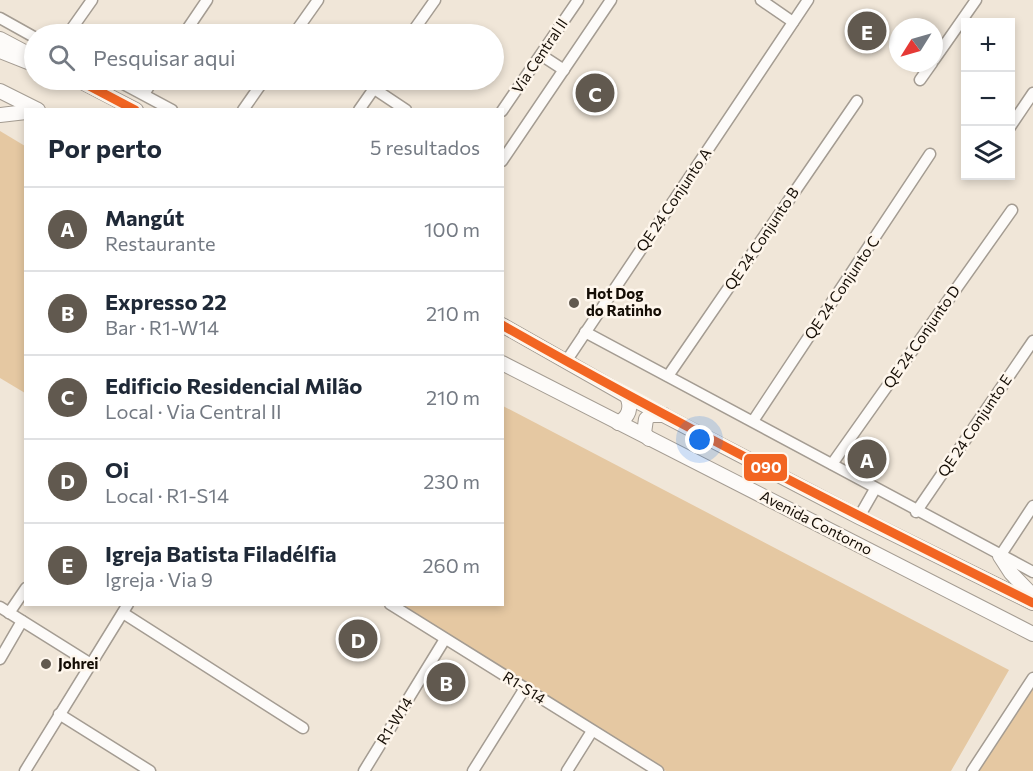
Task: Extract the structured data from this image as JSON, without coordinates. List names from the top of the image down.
{
  "streets": {
    "main road": ["Avenida Contorno"],
    "street": [
      "Via Central II",
      "QE 24 Conjunto A",
      "QE 24 Conjunto B",
      "QE 24 Conjunto C",
      "QE 24 Conjunto D",
      "QE 24 Conjunto E",
      "R1-S14",
      "R1-W14"
    ]
  },
  "crossings": [
    ["QE 24 Conjunto A", "Avenida Contorno"],
    ["R1-S14", "R1-W14"]
  ],
  "places": ["Hot Dog do Ratinho", "Johrei"],
  "lines": ["transit line 090"],
  "north": "bottom left",
  "page": {
    "pins": [
      "E",
      "C",
      "A",
      "D",
      "B"
    ],
    "map_buttons": ["+", "−"],
    "search": "Pesquisar aqui",
    "heading": ["Por perto", "5 resultados"],
    "list": [
      {
        "mark": "A",
        "name": "Mangút",
        "note": "Restaurante",
        "value": "100 m"
      },
      {
        "mark": "B",
        "name": "Expresso 22",
        "note": "Bar · R1-W14",
        "value": "210 m"
      },
      {
        "mark": "C",
        "name": "Edificio Residencial Milão",
        "note": "Local · Via Central II",
        "value": "210 m"
      },
      {
        "mark": "D",
        "name": "Oi",
        "note": "Local · R1-S14",
        "value": "230 m"
      },
      {
        "mark": "E",
        "name": "Igreja Batista Filadélfia",
        "note": "Igreja · Via 9",
        "value": "260 m"
      }
    ]
  }
}
